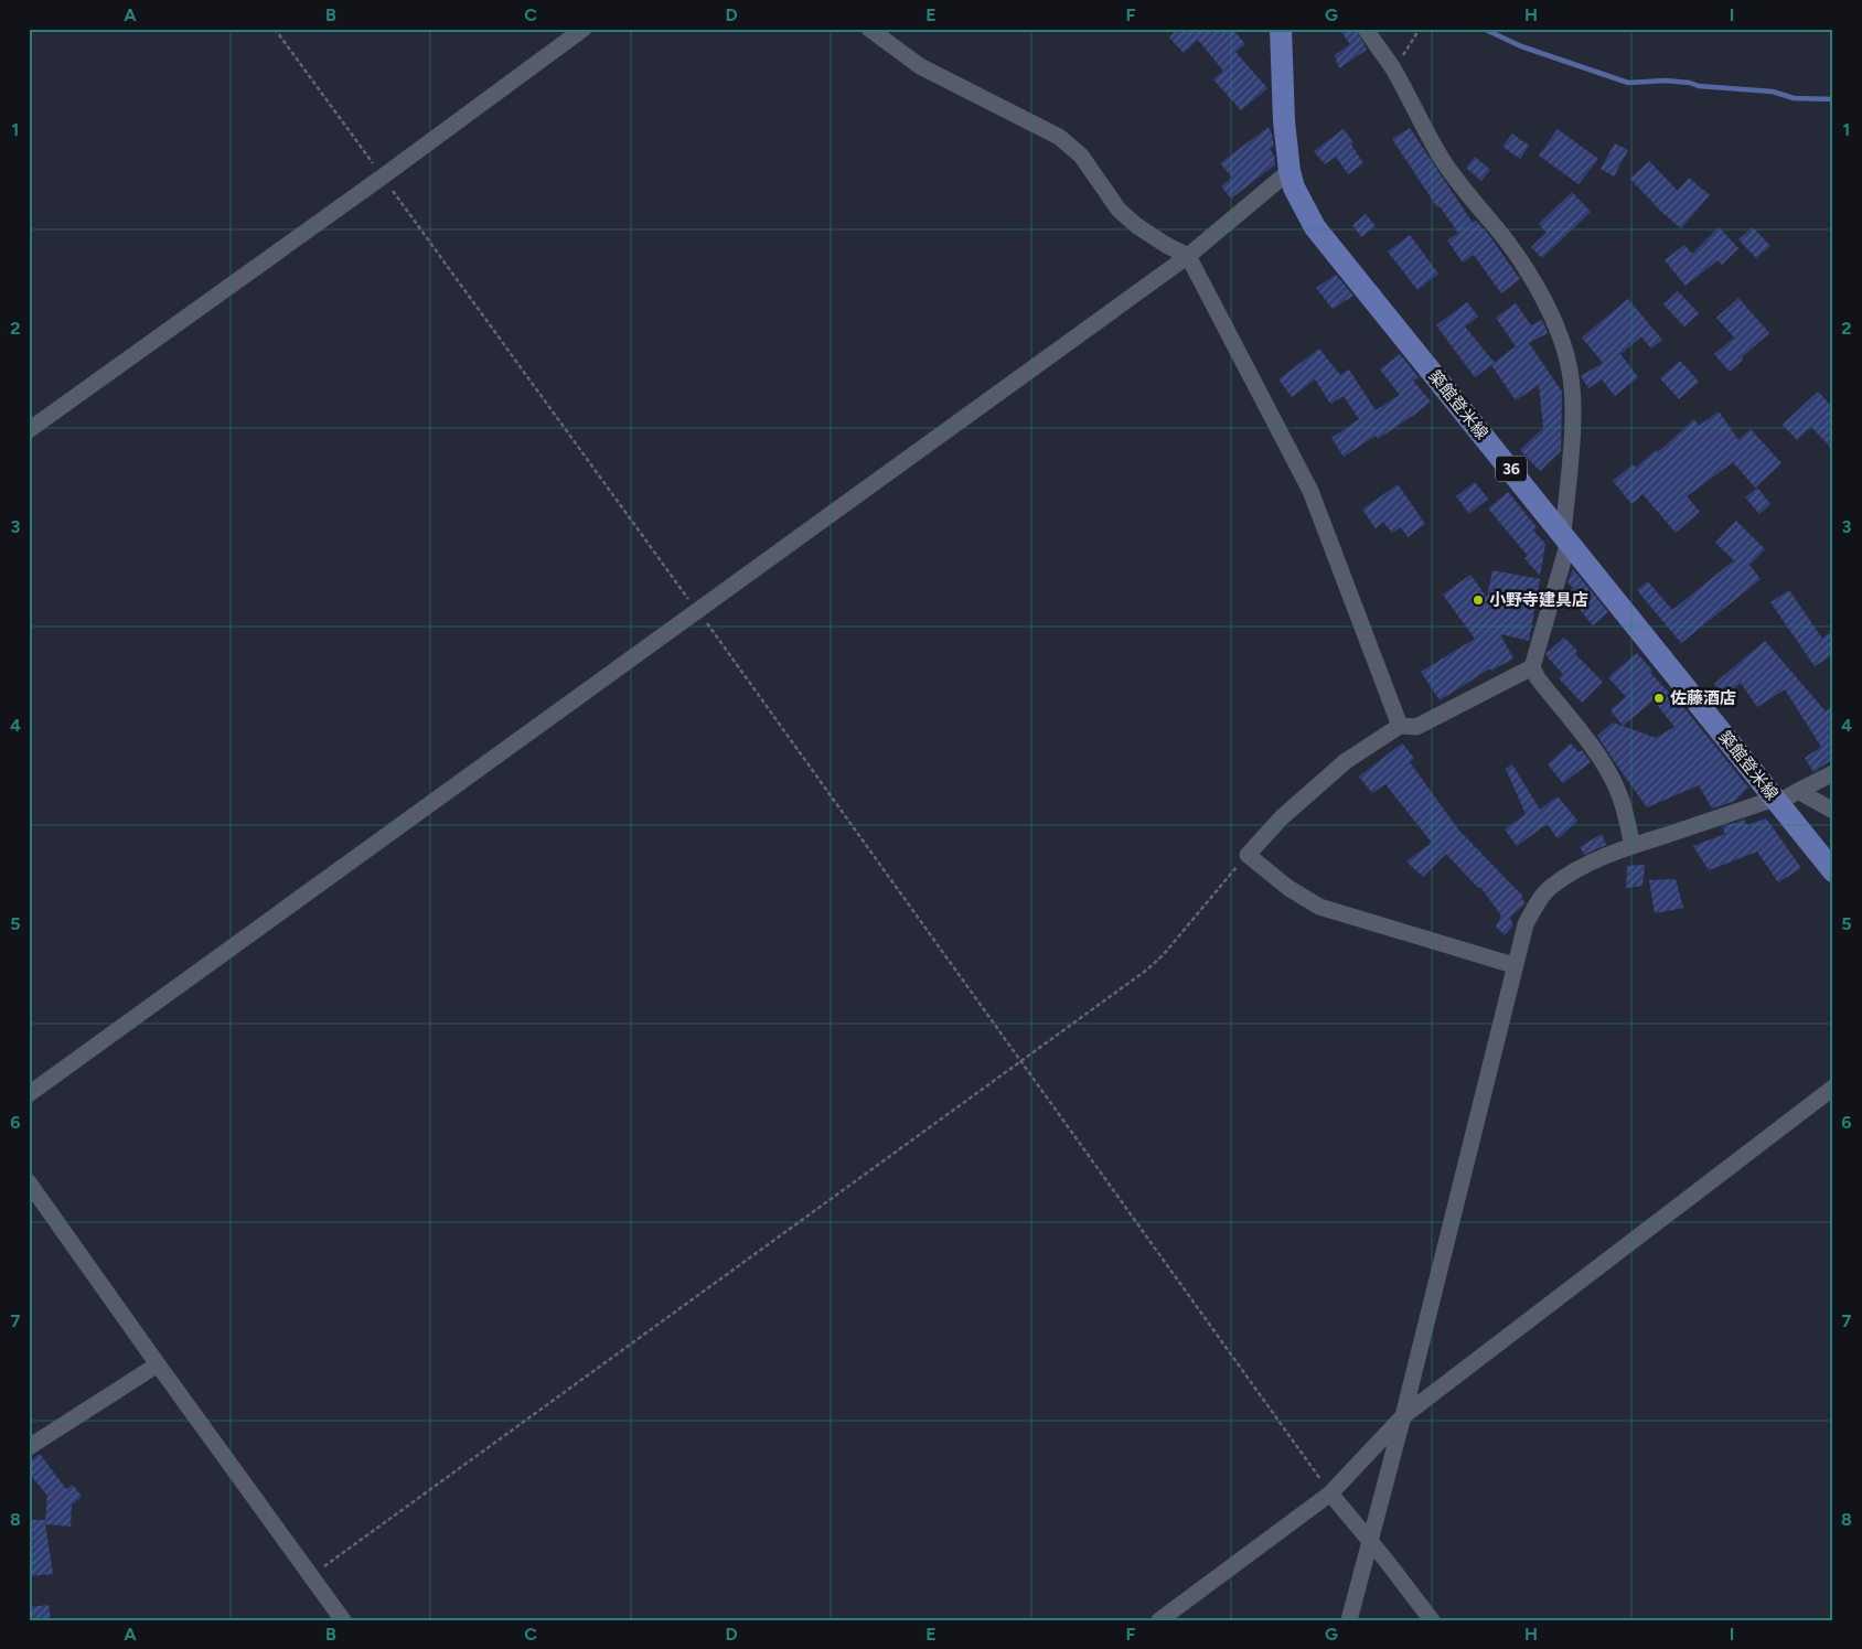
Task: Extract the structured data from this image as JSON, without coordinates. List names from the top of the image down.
{
  "streets": {
    "main road": ["築館登米線", "36"]
  },
  "places": ["小野寺建具店", "佐藤酒店"],
  "grid": {
    "columns": [
      "A",
      "B",
      "C",
      "D",
      "E",
      "F",
      "G",
      "H",
      "I"
    ],
    "rows": [
      "1",
      "2",
      "3",
      "4",
      "5",
      "6",
      "7",
      "8"
    ]
  }
}
